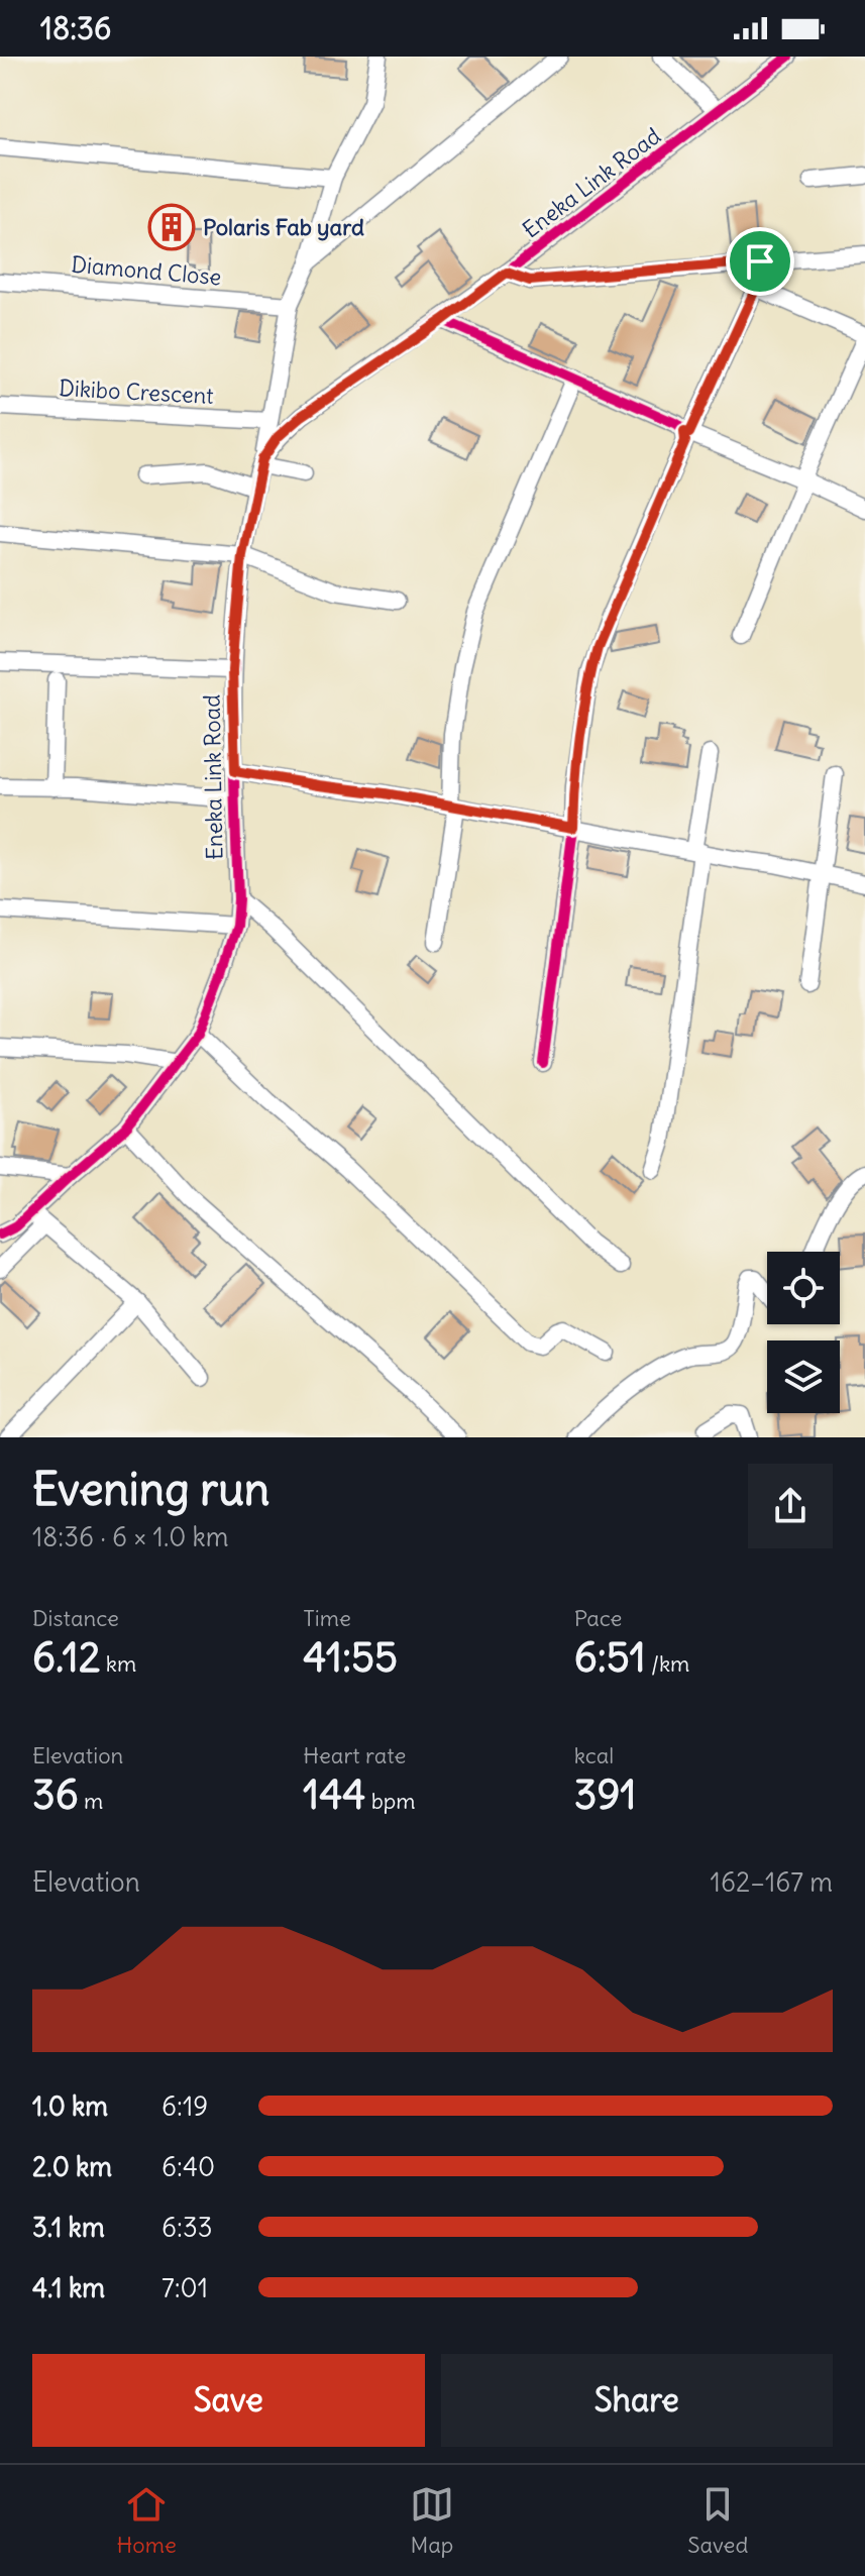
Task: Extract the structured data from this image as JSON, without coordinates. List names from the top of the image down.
{
  "streets": {
    "street": ["Eneka Link Road", "Diamond Close", "Dikibo Crescent"]
  },
  "places": {
    "building": ["Polaris Fab yard"]
  },
  "page": {
    "status": "18:36",
    "heading": ["Evening run", "18:36 · 6 × 1.0 km"],
    "stats": [
      ["Distance", "6.12 km"],
      ["Time", "41:55"],
      ["Pace", "6:51 /km"],
      ["Elevation", "36 m"],
      ["Heart rate", "144 bpm"],
      ["kcal", "391"]
    ],
    "chart": ["Elevation", "162–167 m"],
    "list": [
      {
        "name": "1.0 km",
        "note": "6:19"
      },
      {
        "name": "2.0 km",
        "note": "6:40"
      },
      {
        "name": "3.1 km",
        "note": "6:33"
      },
      {
        "name": "4.1 km",
        "note": "7:01"
      }
    ],
    "buttons": ["Save", "Share"],
    "tabs": ["Home", "Map", "Saved"]
  }
}
